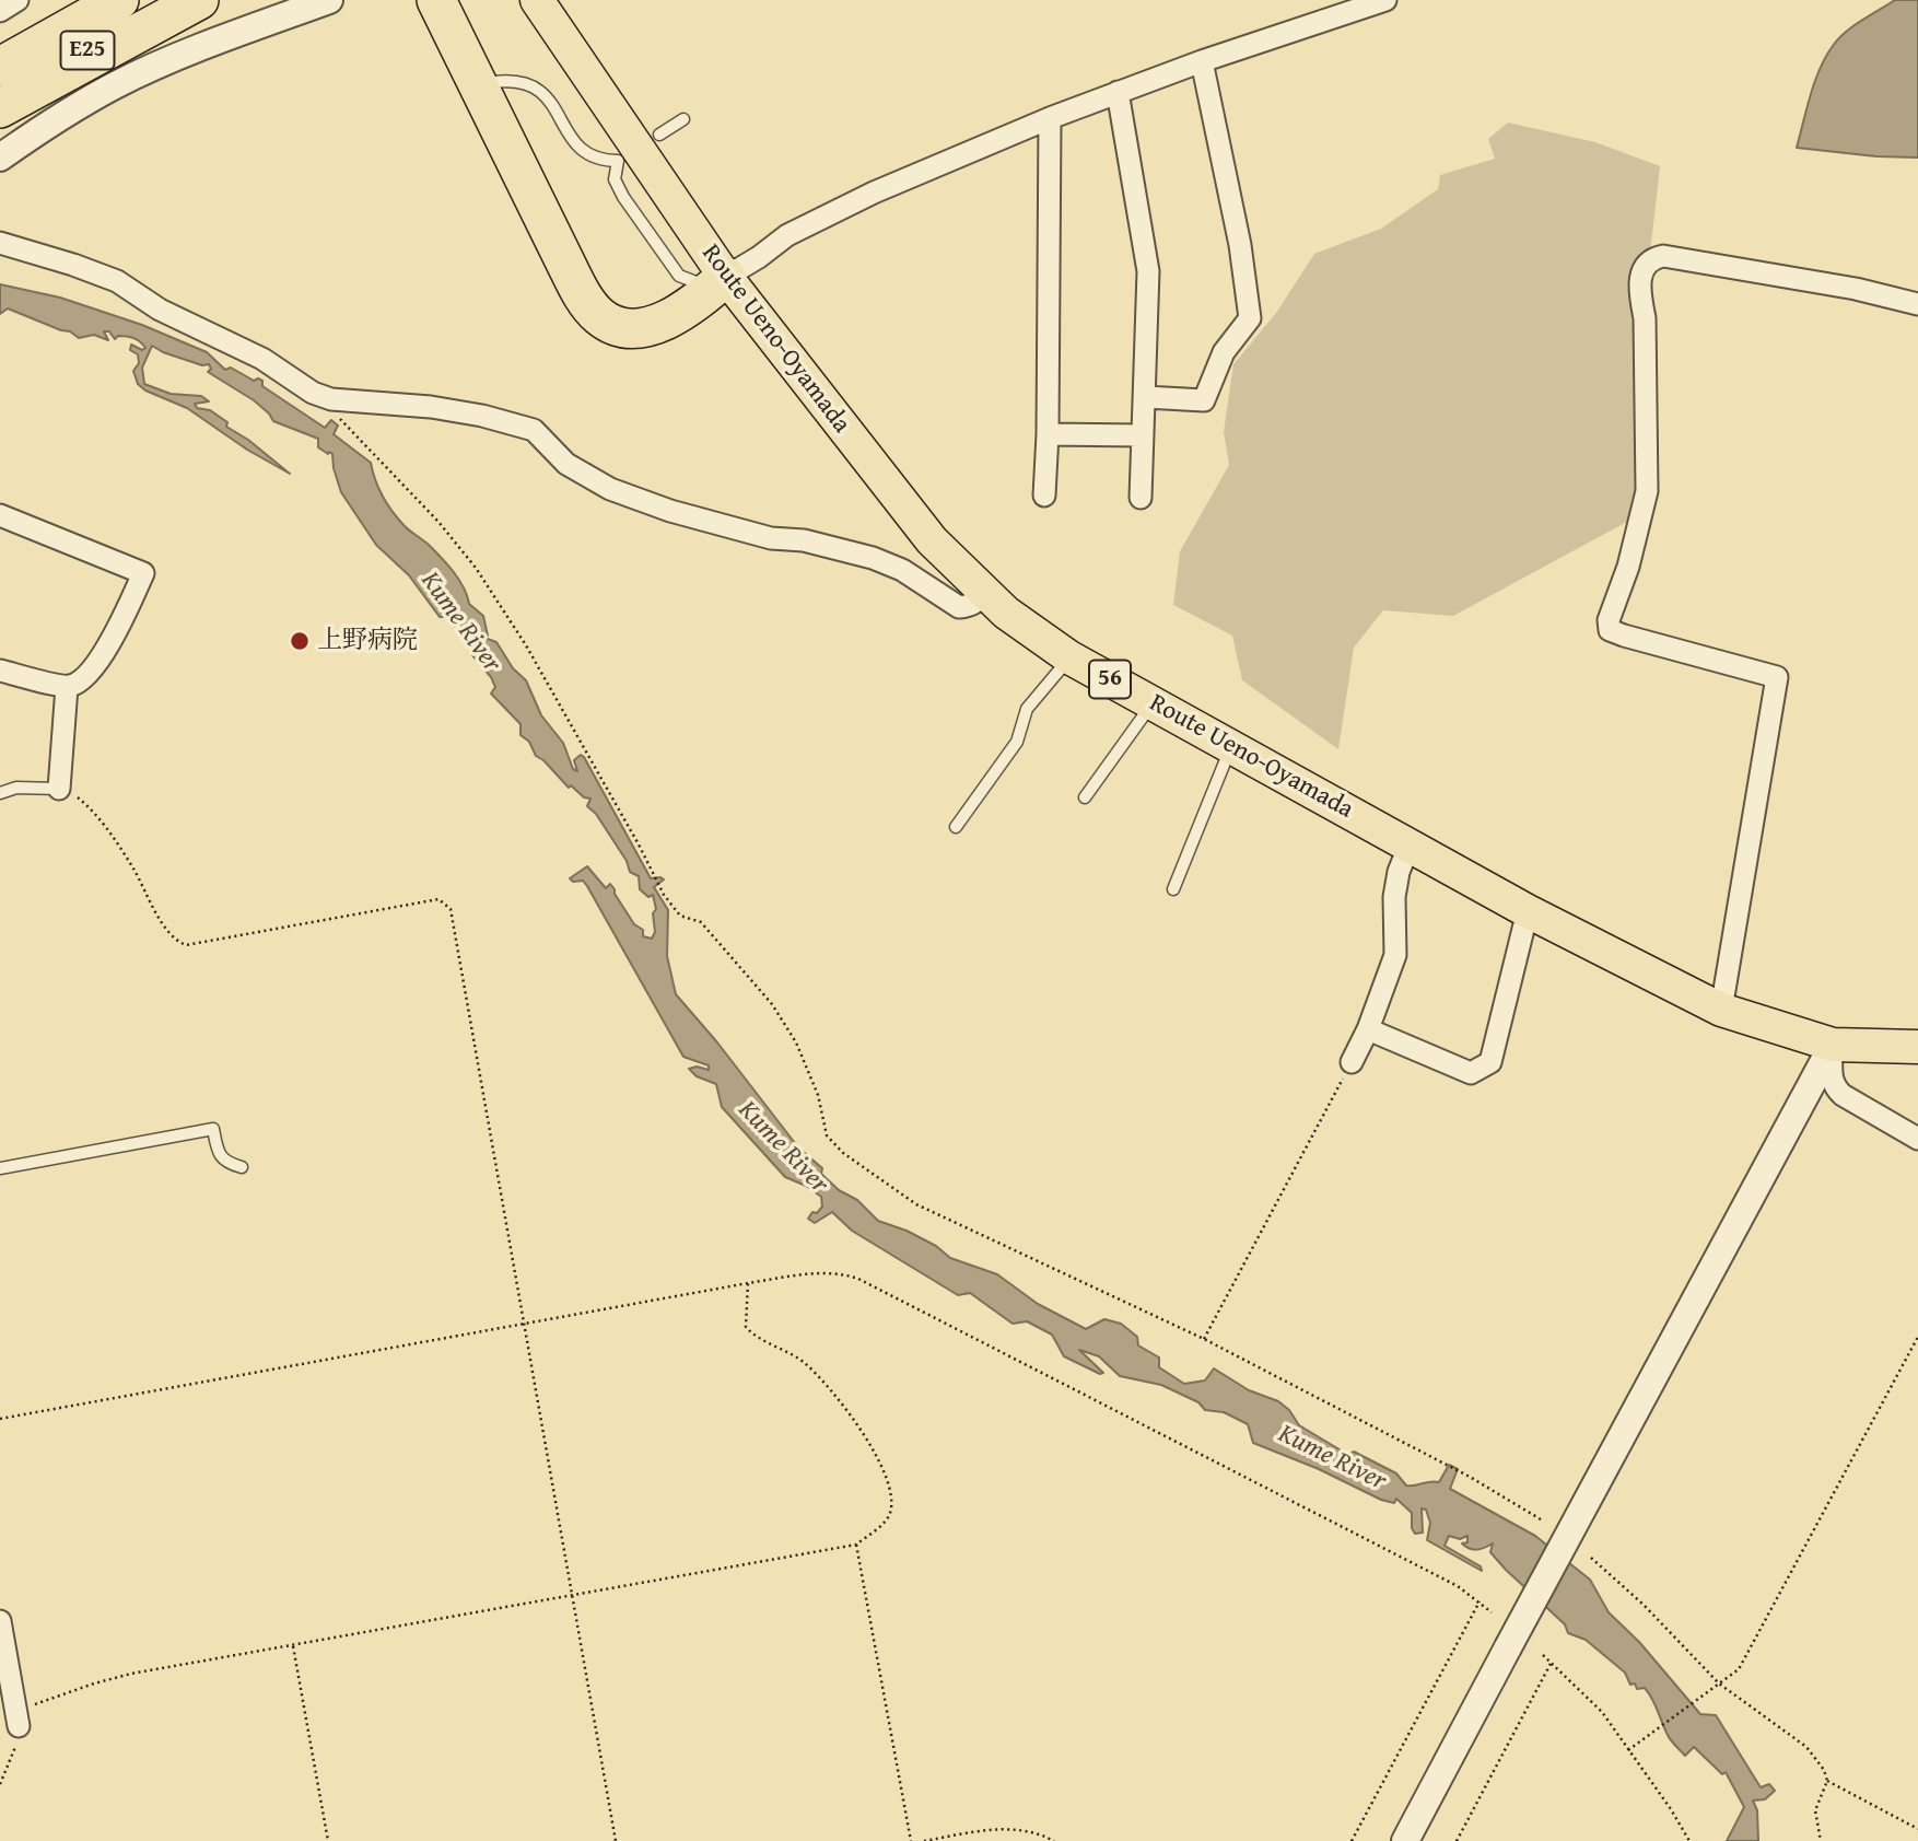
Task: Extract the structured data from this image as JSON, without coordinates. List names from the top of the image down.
{
  "streets": {
    "highway": ["E25"],
    "main road": ["Route Ueno-Oyamada", "56"]
  },
  "water": ["Kume River"],
  "places": ["上野病院"]
}
